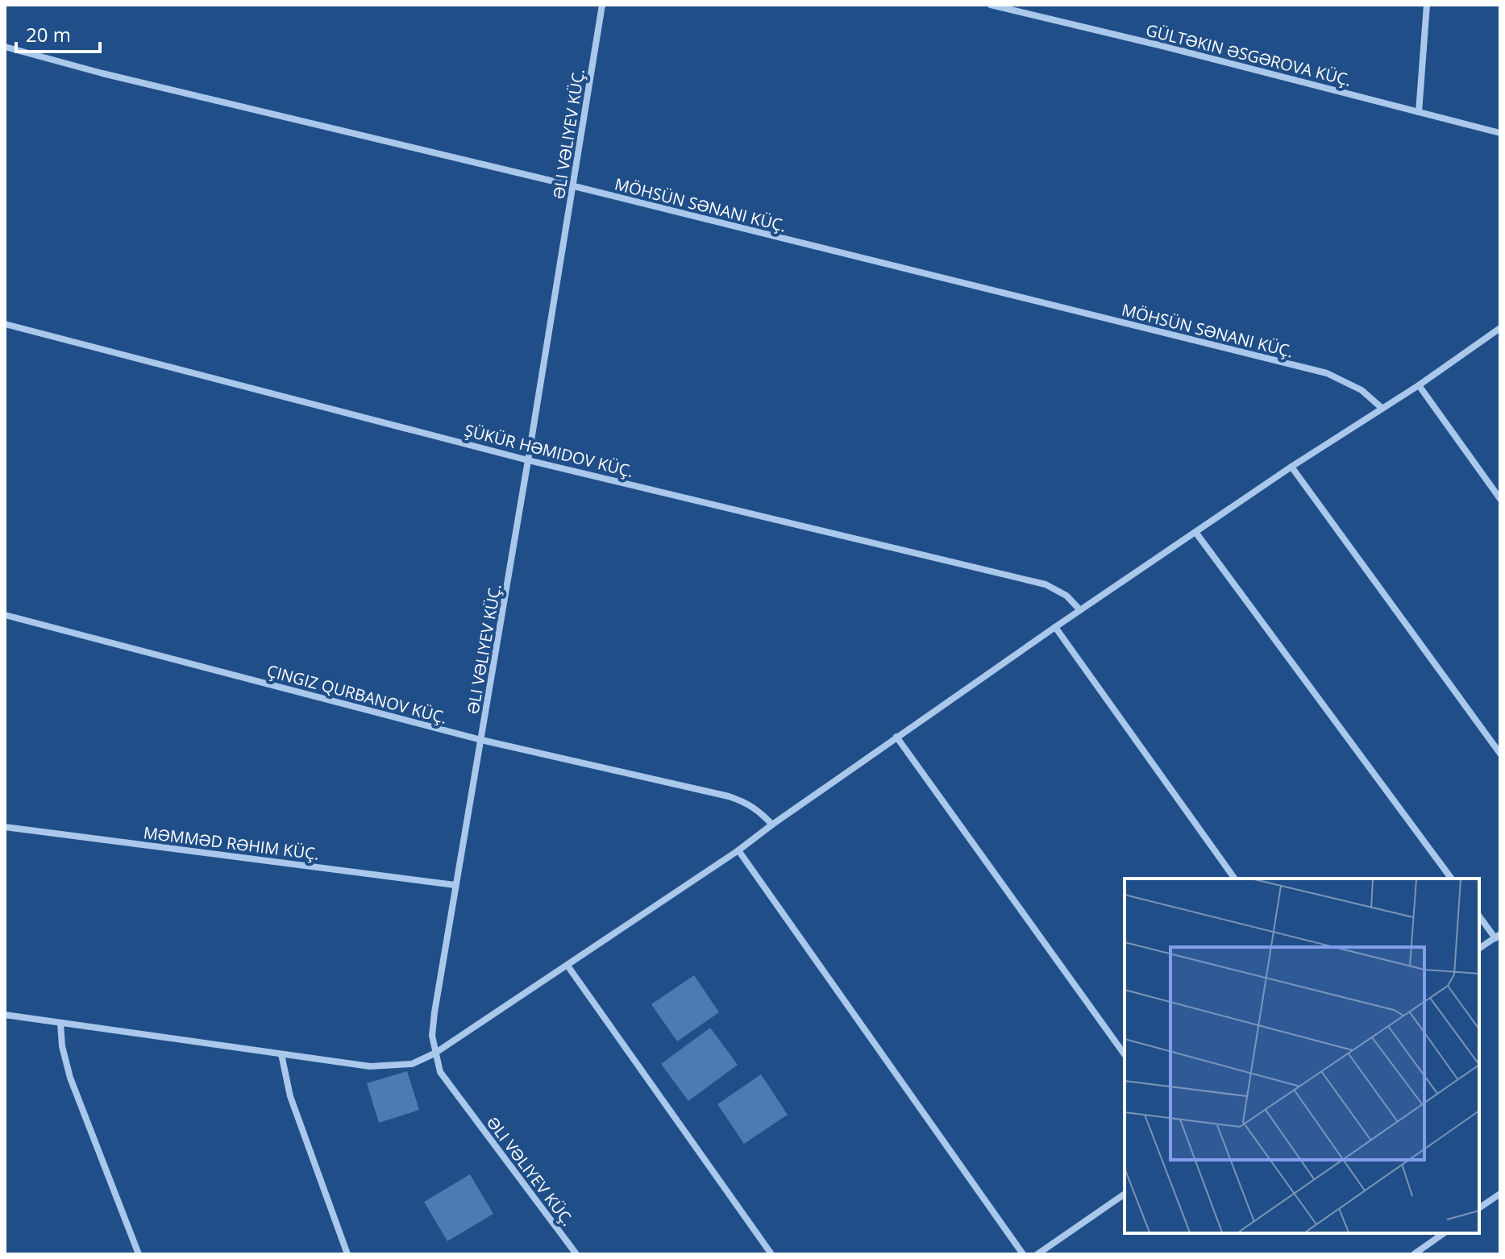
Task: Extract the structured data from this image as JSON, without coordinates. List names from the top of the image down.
{
  "streets": {
    "street": [
      "GÜLTƏKIN ƏSGƏROVA KÜÇ.",
      "ƏLI VƏLIYEV KÜÇ.",
      "MÖHSÜN SƏNANI KÜÇ.",
      "ŞÜKÜR HƏMIDOV KÜÇ.",
      "ÇINGIZ QURBANOV KÜÇ.",
      "MƏMMƏD RƏHIM KÜÇ."
    ]
  },
  "crossings": [
    ["ƏLI VƏLIYEV KÜÇ.", "MÖHSÜN SƏNANI KÜÇ."],
    ["ƏLI VƏLIYEV KÜÇ.", "ŞÜKÜR HƏMIDOV KÜÇ."],
    ["ƏLI VƏLIYEV KÜÇ.", "ÇINGIZ QURBANOV KÜÇ."],
    ["ƏLI VƏLIYEV KÜÇ.", "MƏMMƏD RƏHIM KÜÇ."]
  ],
  "scale_bar": "20 m"
}
